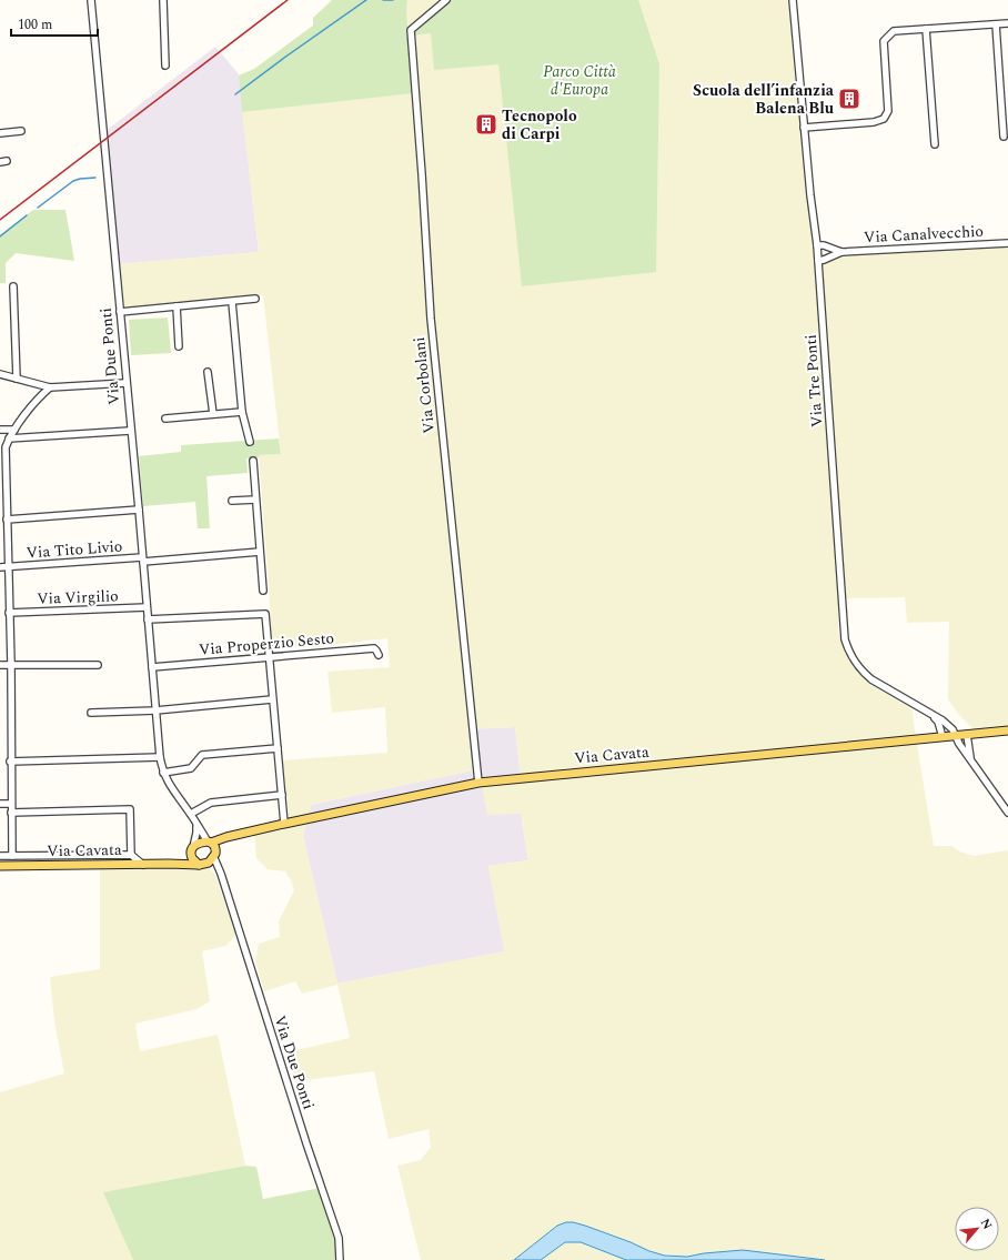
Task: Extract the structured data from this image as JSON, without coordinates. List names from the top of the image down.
{
  "streets": {
    "main road": ["Via Cavata"],
    "street": [
      "Via Canalvecchio",
      "Via Due Ponti",
      "Via Tre Ponti",
      "Via Corbolani",
      "Via Tito Livio",
      "Via Virgilio",
      "Via Properzio Sesto"
    ]
  },
  "crossings": [
    ["Via Canalvecchio", "Via Tre Ponti"],
    ["Via Due Ponti", "Via Tito Livio"],
    ["Via Due Ponti", "Via Virgilio"],
    ["Via Due Ponti", "Via Properzio Sesto"],
    ["Via Due Ponti", "Via Cavata"],
    ["Via Tre Ponti", "Via Cavata"],
    ["Via Corbolani", "Via Cavata"]
  ],
  "parks": ["Parco Città d'Europa"],
  "places": {
    "building": ["Scuola dell’infanzia Balena Blu", "Tecnopolo di Carpi"]
  },
  "scale_bar": "100 m",
  "north": "top right"
}
